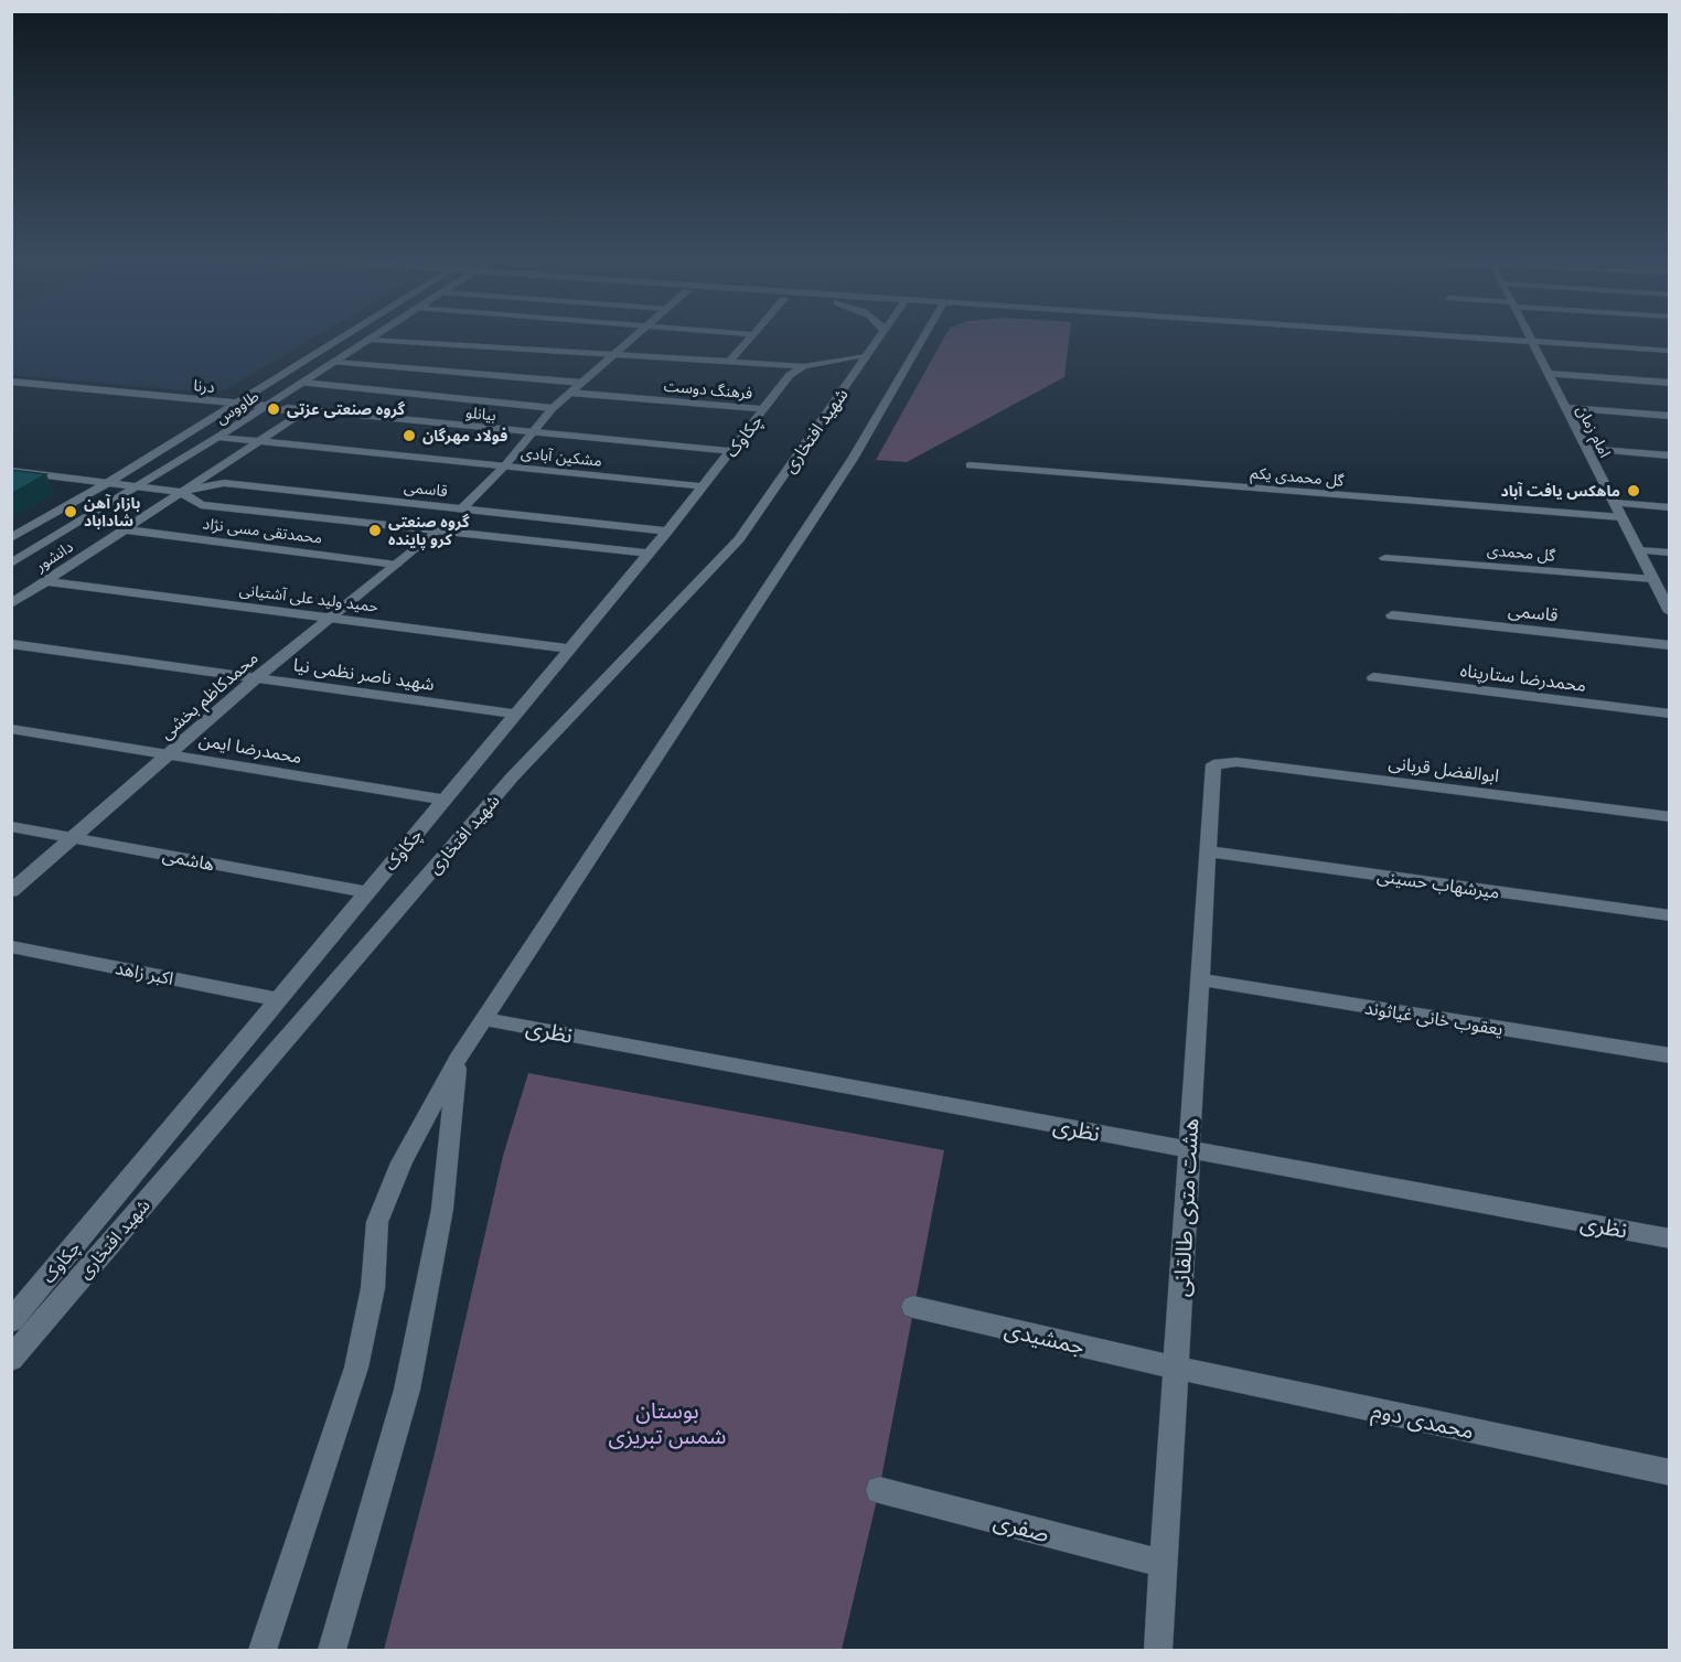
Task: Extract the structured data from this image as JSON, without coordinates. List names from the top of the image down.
{
  "streets": {
    "street": [
      "درنا",
      "فرهنگ دوست",
      "طاووس",
      "بیانلو",
      "شهید افتخاری",
      "امام زمان",
      "چکاوک",
      "مشکین آبادی",
      "گل محمدی یکم",
      "قاسمی",
      "محمدتقی مسی نژاد",
      "گل محمدی",
      "دانشور",
      "حمید ولید علی آشتیانی",
      "شهید ناصر نظمی نیا",
      "محمدرضا ستارپناه",
      "محمدکاظم بخشی",
      "محمدرضا ایمن",
      "ابوالفضل قربانی",
      "هاشمی",
      "میرشهاب حسینی",
      "اکبر زاهد",
      "یعقوب خانی غیاثوند",
      "نظری",
      "هشت متری طالقانی",
      "جمشیدی",
      "محمدی دوم",
      "صفری"
    ]
  },
  "crossings": [
    ["درنا", "طاووس"],
    ["درنا", "بیانلو"],
    ["درنا", "دانشور"],
    ["فرهنگ دوست", "چکاوک"],
    ["طاووس", "بیانلو"],
    ["طاووس", "مشکین آبادی"],
    ["طاووس", "قاسمی"],
    ["طاووس", "دانشور"],
    ["بیانلو", "چکاوک"],
    ["بیانلو", "دانشور"],
    ["امام زمان", "گل محمدی یکم"],
    ["امام زمان", "گل محمدی"],
    ["چکاوک", "مشکین آبادی"],
    ["چکاوک", "قاسمی"],
    ["چکاوک", "حمید ولید علی آشتیانی"],
    ["چکاوک", "شهید ناصر نظمی نیا"],
    ["چکاوک", "محمدرضا ایمن"],
    ["چکاوک", "هاشمی"],
    ["چکاوک", "اکبر زاهد"],
    ["مشکین آبادی", "دانشور"],
    ["قاسمی", "دانشور"],
    ["قاسمی", "محمدکاظم بخشی"],
    ["محمدتقی مسی نژاد", "دانشور"],
    ["محمدتقی مسی نژاد", "محمدکاظم بخشی"],
    ["دانشور", "حمید ولید علی آشتیانی"],
    ["حمید ولید علی آشتیانی", "محمدکاظم بخشی"],
    ["شهید ناصر نظمی نیا", "محمدکاظم بخشی"],
    ["محمدکاظم بخشی", "محمدرضا ایمن"],
    ["محمدکاظم بخشی", "هاشمی"],
    ["ابوالفضل قربانی", "هشت متری طالقانی"],
    ["میرشهاب حسینی", "هشت متری طالقانی"],
    ["یعقوب خانی غیاثوند", "هشت متری طالقانی"],
    ["نظری", "هشت متری طالقانی"],
    ["هشت متری طالقانی", "جمشیدی"],
    ["هشت متری طالقانی", "محمدی دوم"],
    ["هشت متری طالقانی", "صفری"],
    ["جمشیدی", "محمدی دوم"]
  ],
  "parks": ["بوستان شمس تبریزی"],
  "places": [
    "گروه صنعتی عزتی",
    "فولاد مهرگان",
    "ماهکس یافت آباد",
    "بازار آهن شاداباد",
    "گروه صنعتی کرو پاینده"
  ]
}
